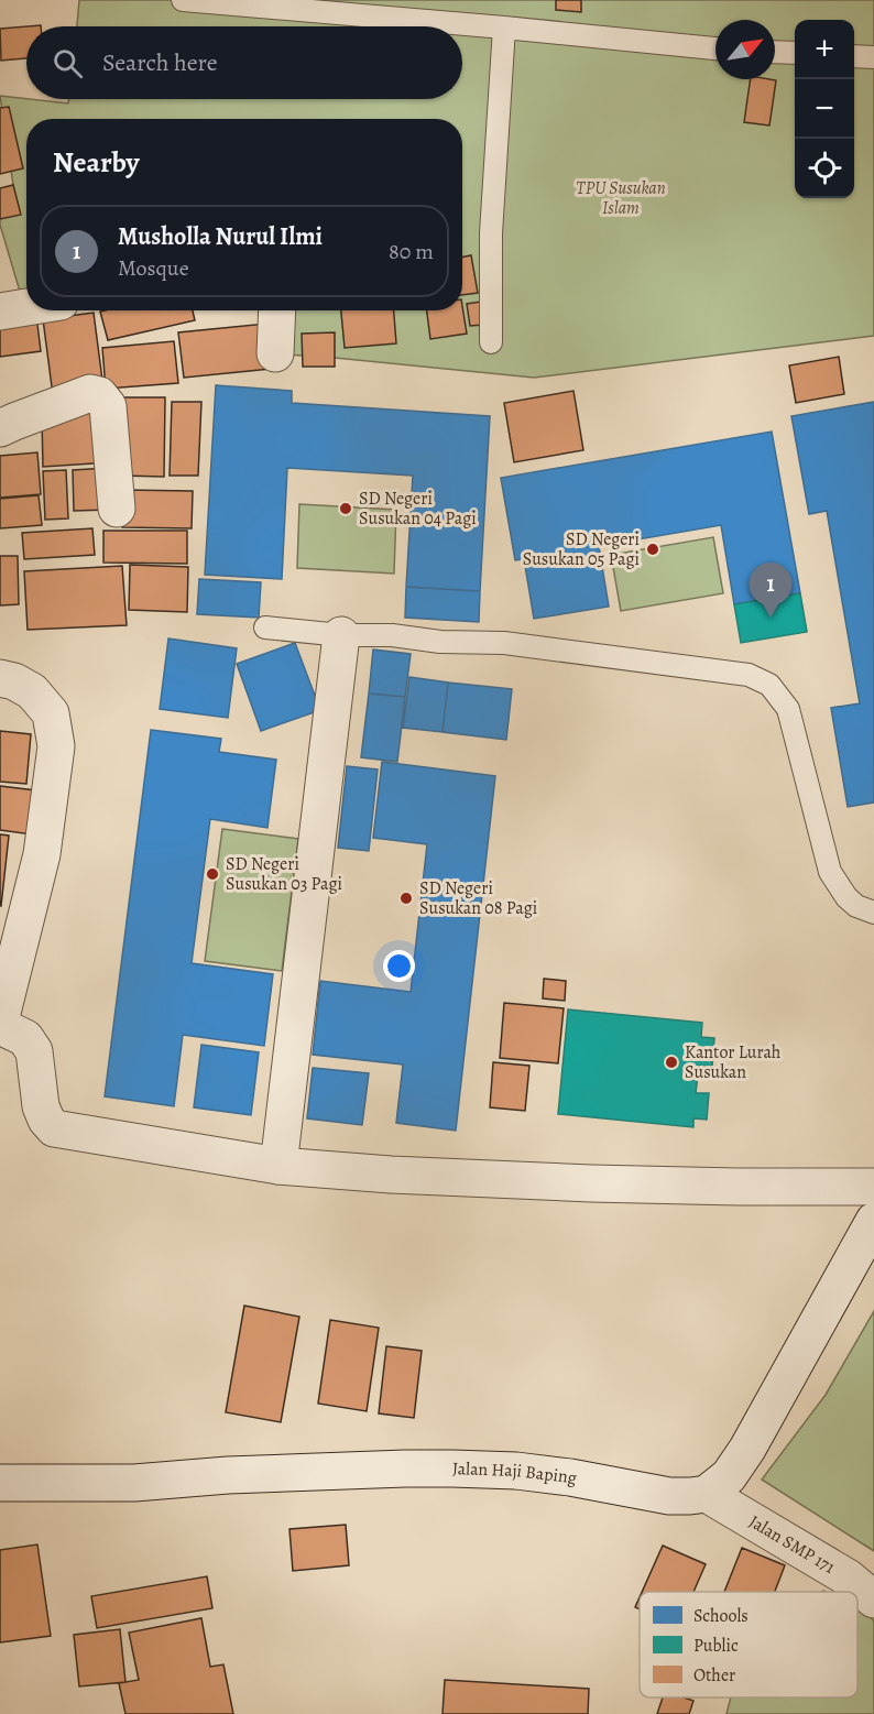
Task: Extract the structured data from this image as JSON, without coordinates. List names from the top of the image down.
{
  "streets": {
    "street": ["Jalan Haji Baping", "Jalan SMP 171"]
  },
  "crossings": [
    ["Jalan Haji Baping", "Jalan SMP 171"]
  ],
  "parks": ["TPU Susukan Islam"],
  "places": [
    "SD Negeri Susukan 04 Pagi",
    "SD Negeri Susukan 05 Pagi",
    "SD Negeri Susukan 03 Pagi",
    "SD Negeri Susukan 08 Pagi",
    "Kantor Lurah Susukan"
  ],
  "legend": ["Schools", "Public", "Other"],
  "north": "top right",
  "page": {
    "map_buttons": ["+", "−"],
    "search": "Search here",
    "heading": "Nearby",
    "list": [
      {
        "mark": "1",
        "name": "Musholla Nurul Ilmi",
        "note": "Mosque",
        "value": "80 m"
      }
    ],
    "pins": "1"
  }
}
